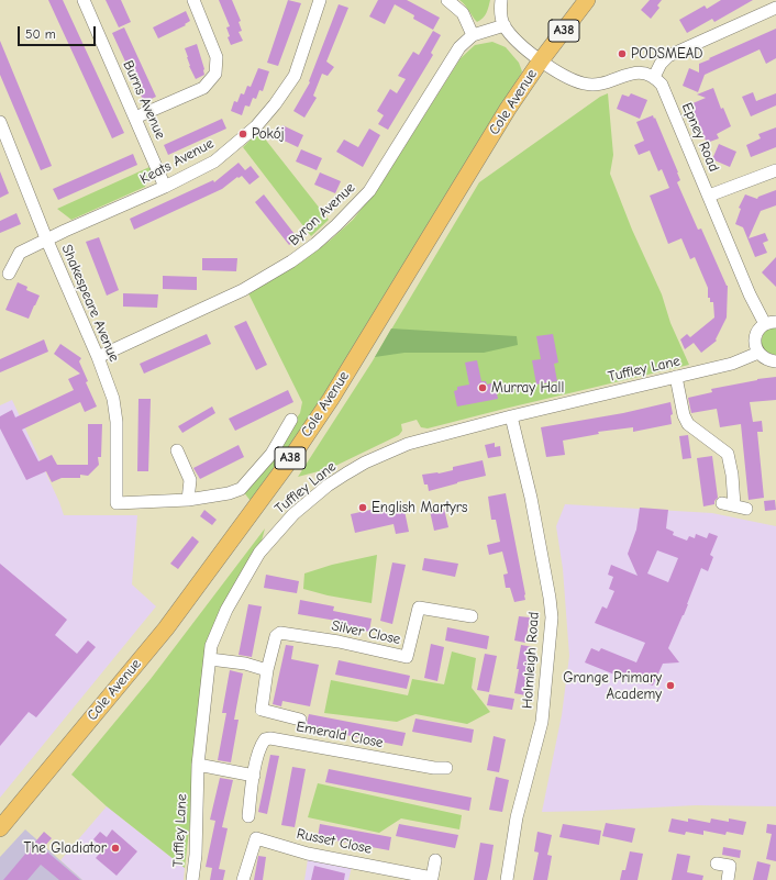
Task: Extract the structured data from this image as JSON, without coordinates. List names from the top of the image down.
{
  "streets": {
    "highway": ["A38", "Cole Avenue"],
    "street": [
      "Burns Avenue",
      "Epney Road",
      "Keats Avenue",
      "Byron Avenue",
      "Shakespeare Avenue",
      "Tuffley Lane",
      "Silver Close",
      "Holmleigh Road",
      "Emerald Close",
      "Russet Close"
    ]
  },
  "crossings": [
    ["Burns Avenue", "Keats Avenue"],
    ["Keats Avenue", "Shakespeare Avenue"],
    ["Byron Avenue", "Shakespeare Avenue"],
    ["Tuffley Lane", "Holmleigh Road"]
  ],
  "places": [
    "PODSMEAD",
    "Pokój",
    "Murray Hall",
    "English Martyrs",
    "Grange Primary Academy",
    "The Gladiator"
  ],
  "scale_bar": "50 m"
}
